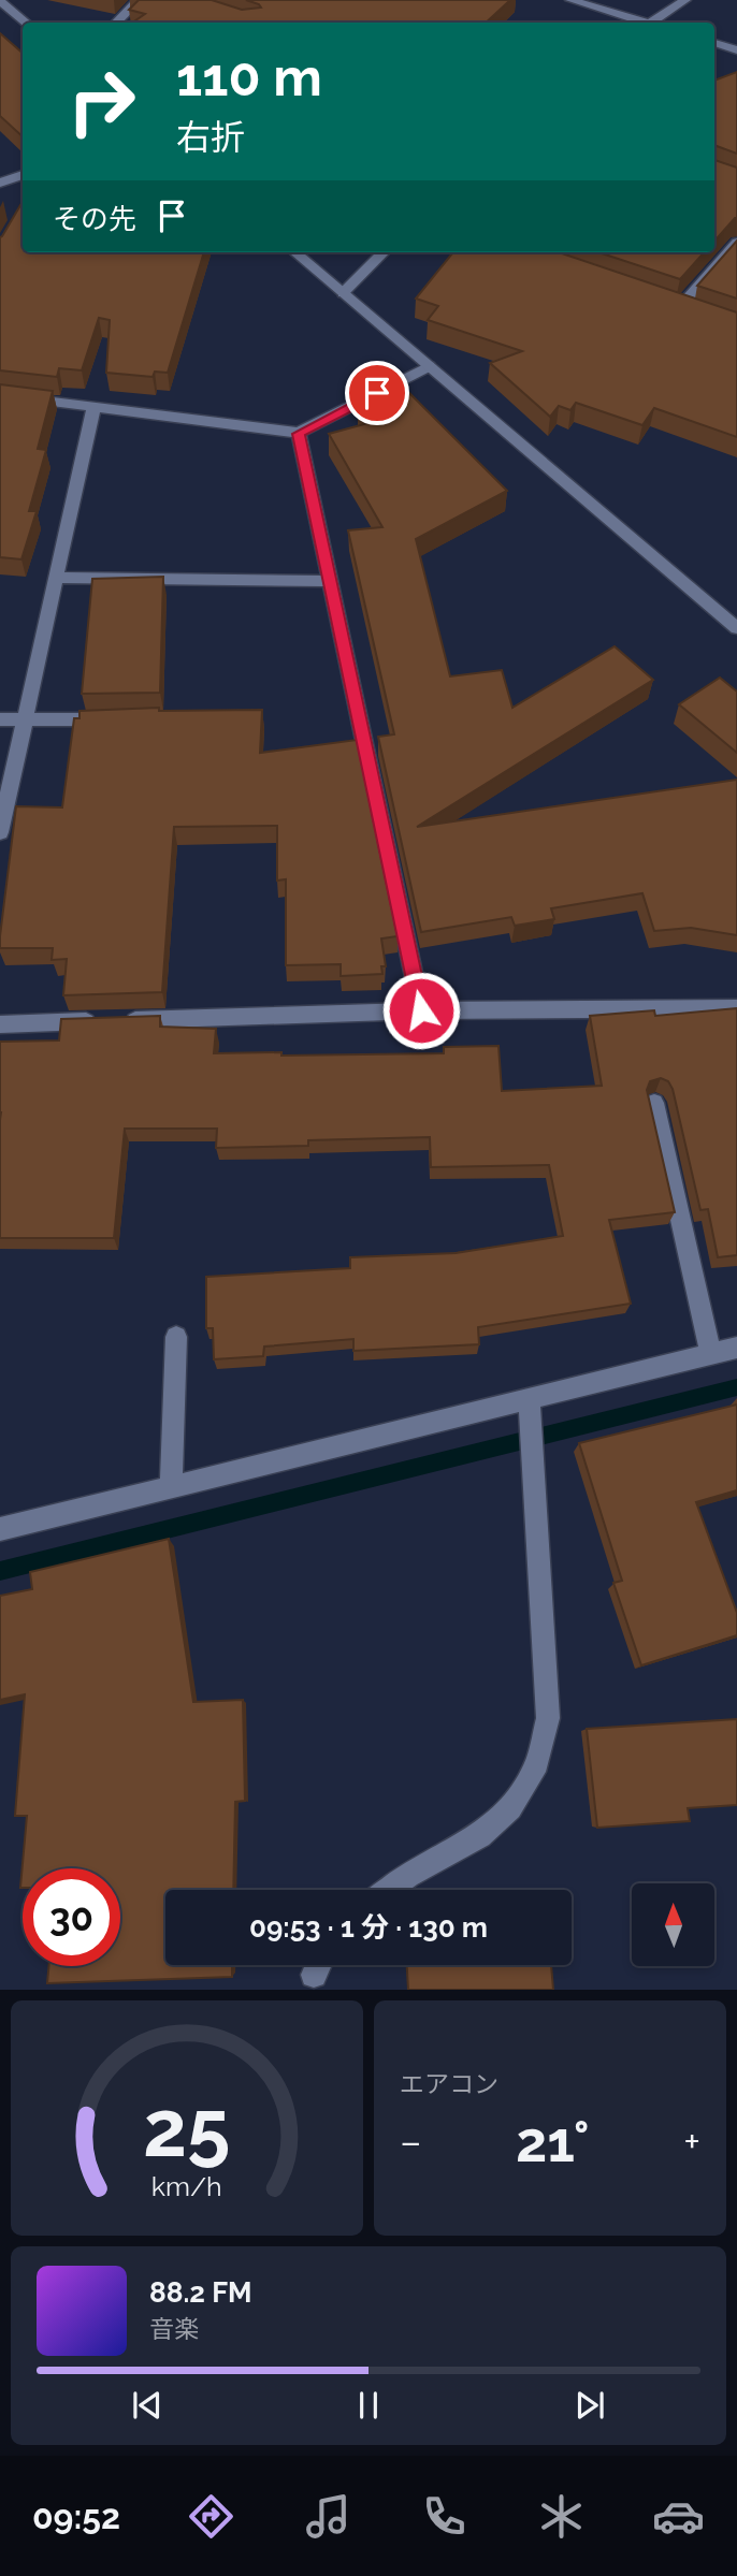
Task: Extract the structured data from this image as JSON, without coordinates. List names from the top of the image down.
{
  "north": "top",
  "page": {
    "turn": ["110 m", "右折"],
    "then": "その先",
    "limit": "30",
    "trip": "09:53 · 1 分 · 130 m",
    "tile": "エアコン",
    "heat": ["−", "21°", "+"],
    "song": ["88.2 FM", "音楽"],
    "tabs": "09:52",
    "gauge": ["25", "km/h"]
  }
}
